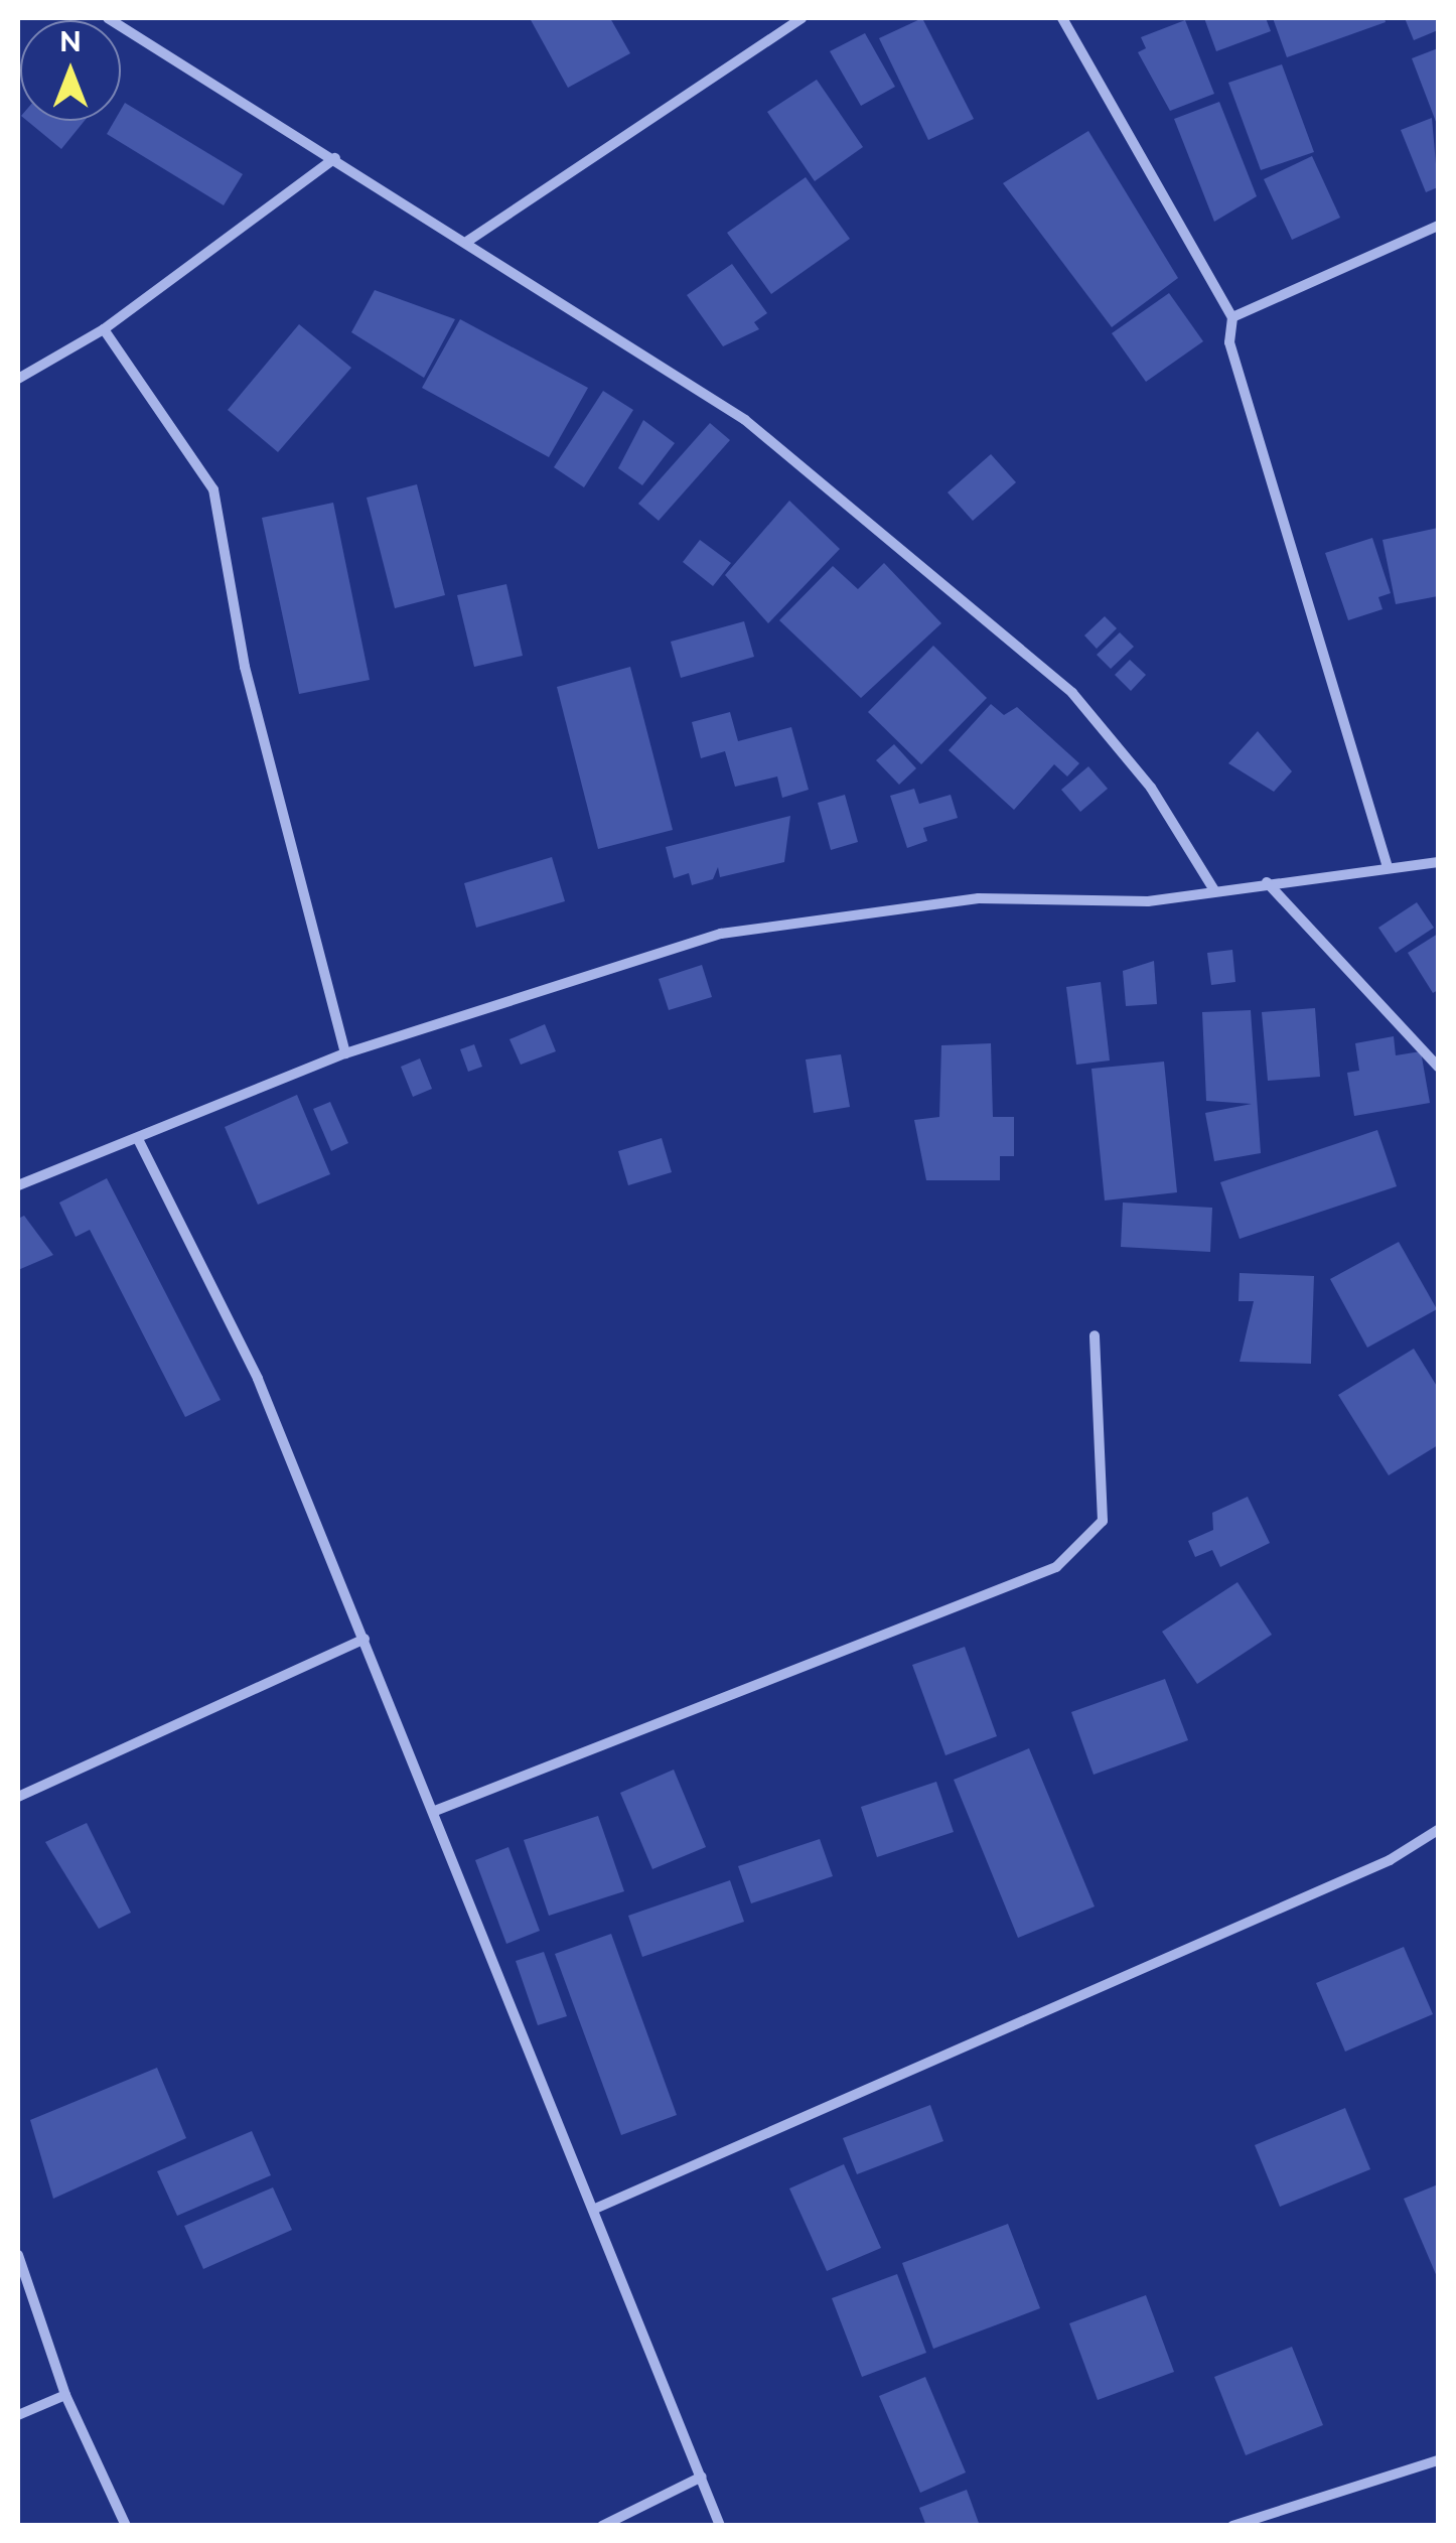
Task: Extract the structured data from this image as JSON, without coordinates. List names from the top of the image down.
{
  "north": "top"
}
